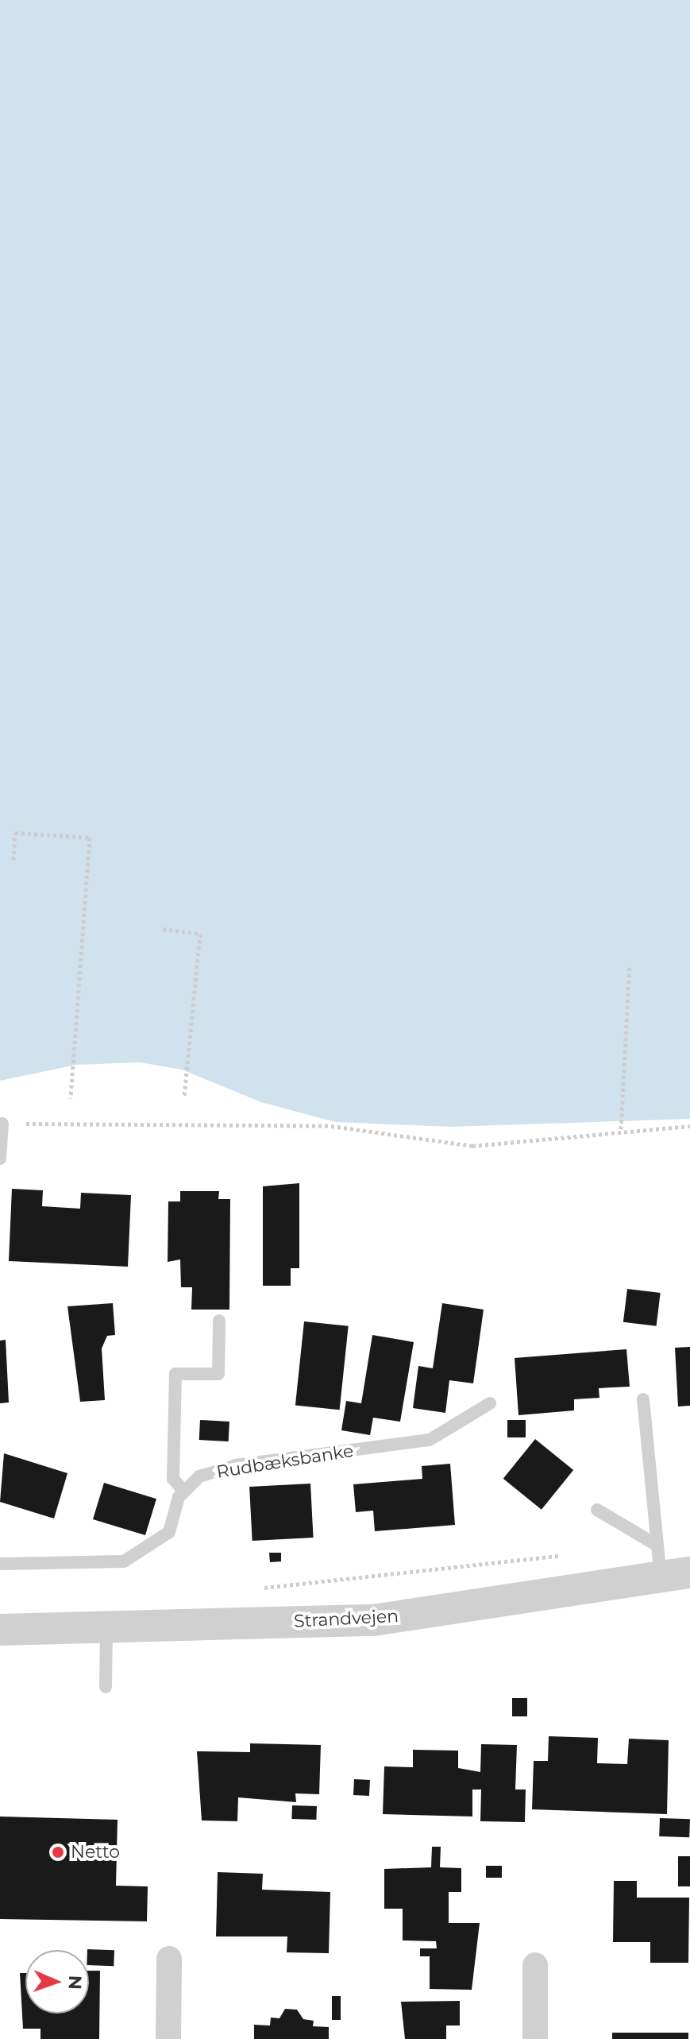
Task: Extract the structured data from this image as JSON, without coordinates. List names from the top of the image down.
{
  "streets": {
    "street": ["Strandvejen"],
    "lane": ["Rudbæksbanke"]
  },
  "places": ["Netto"],
  "north": "right"
}
